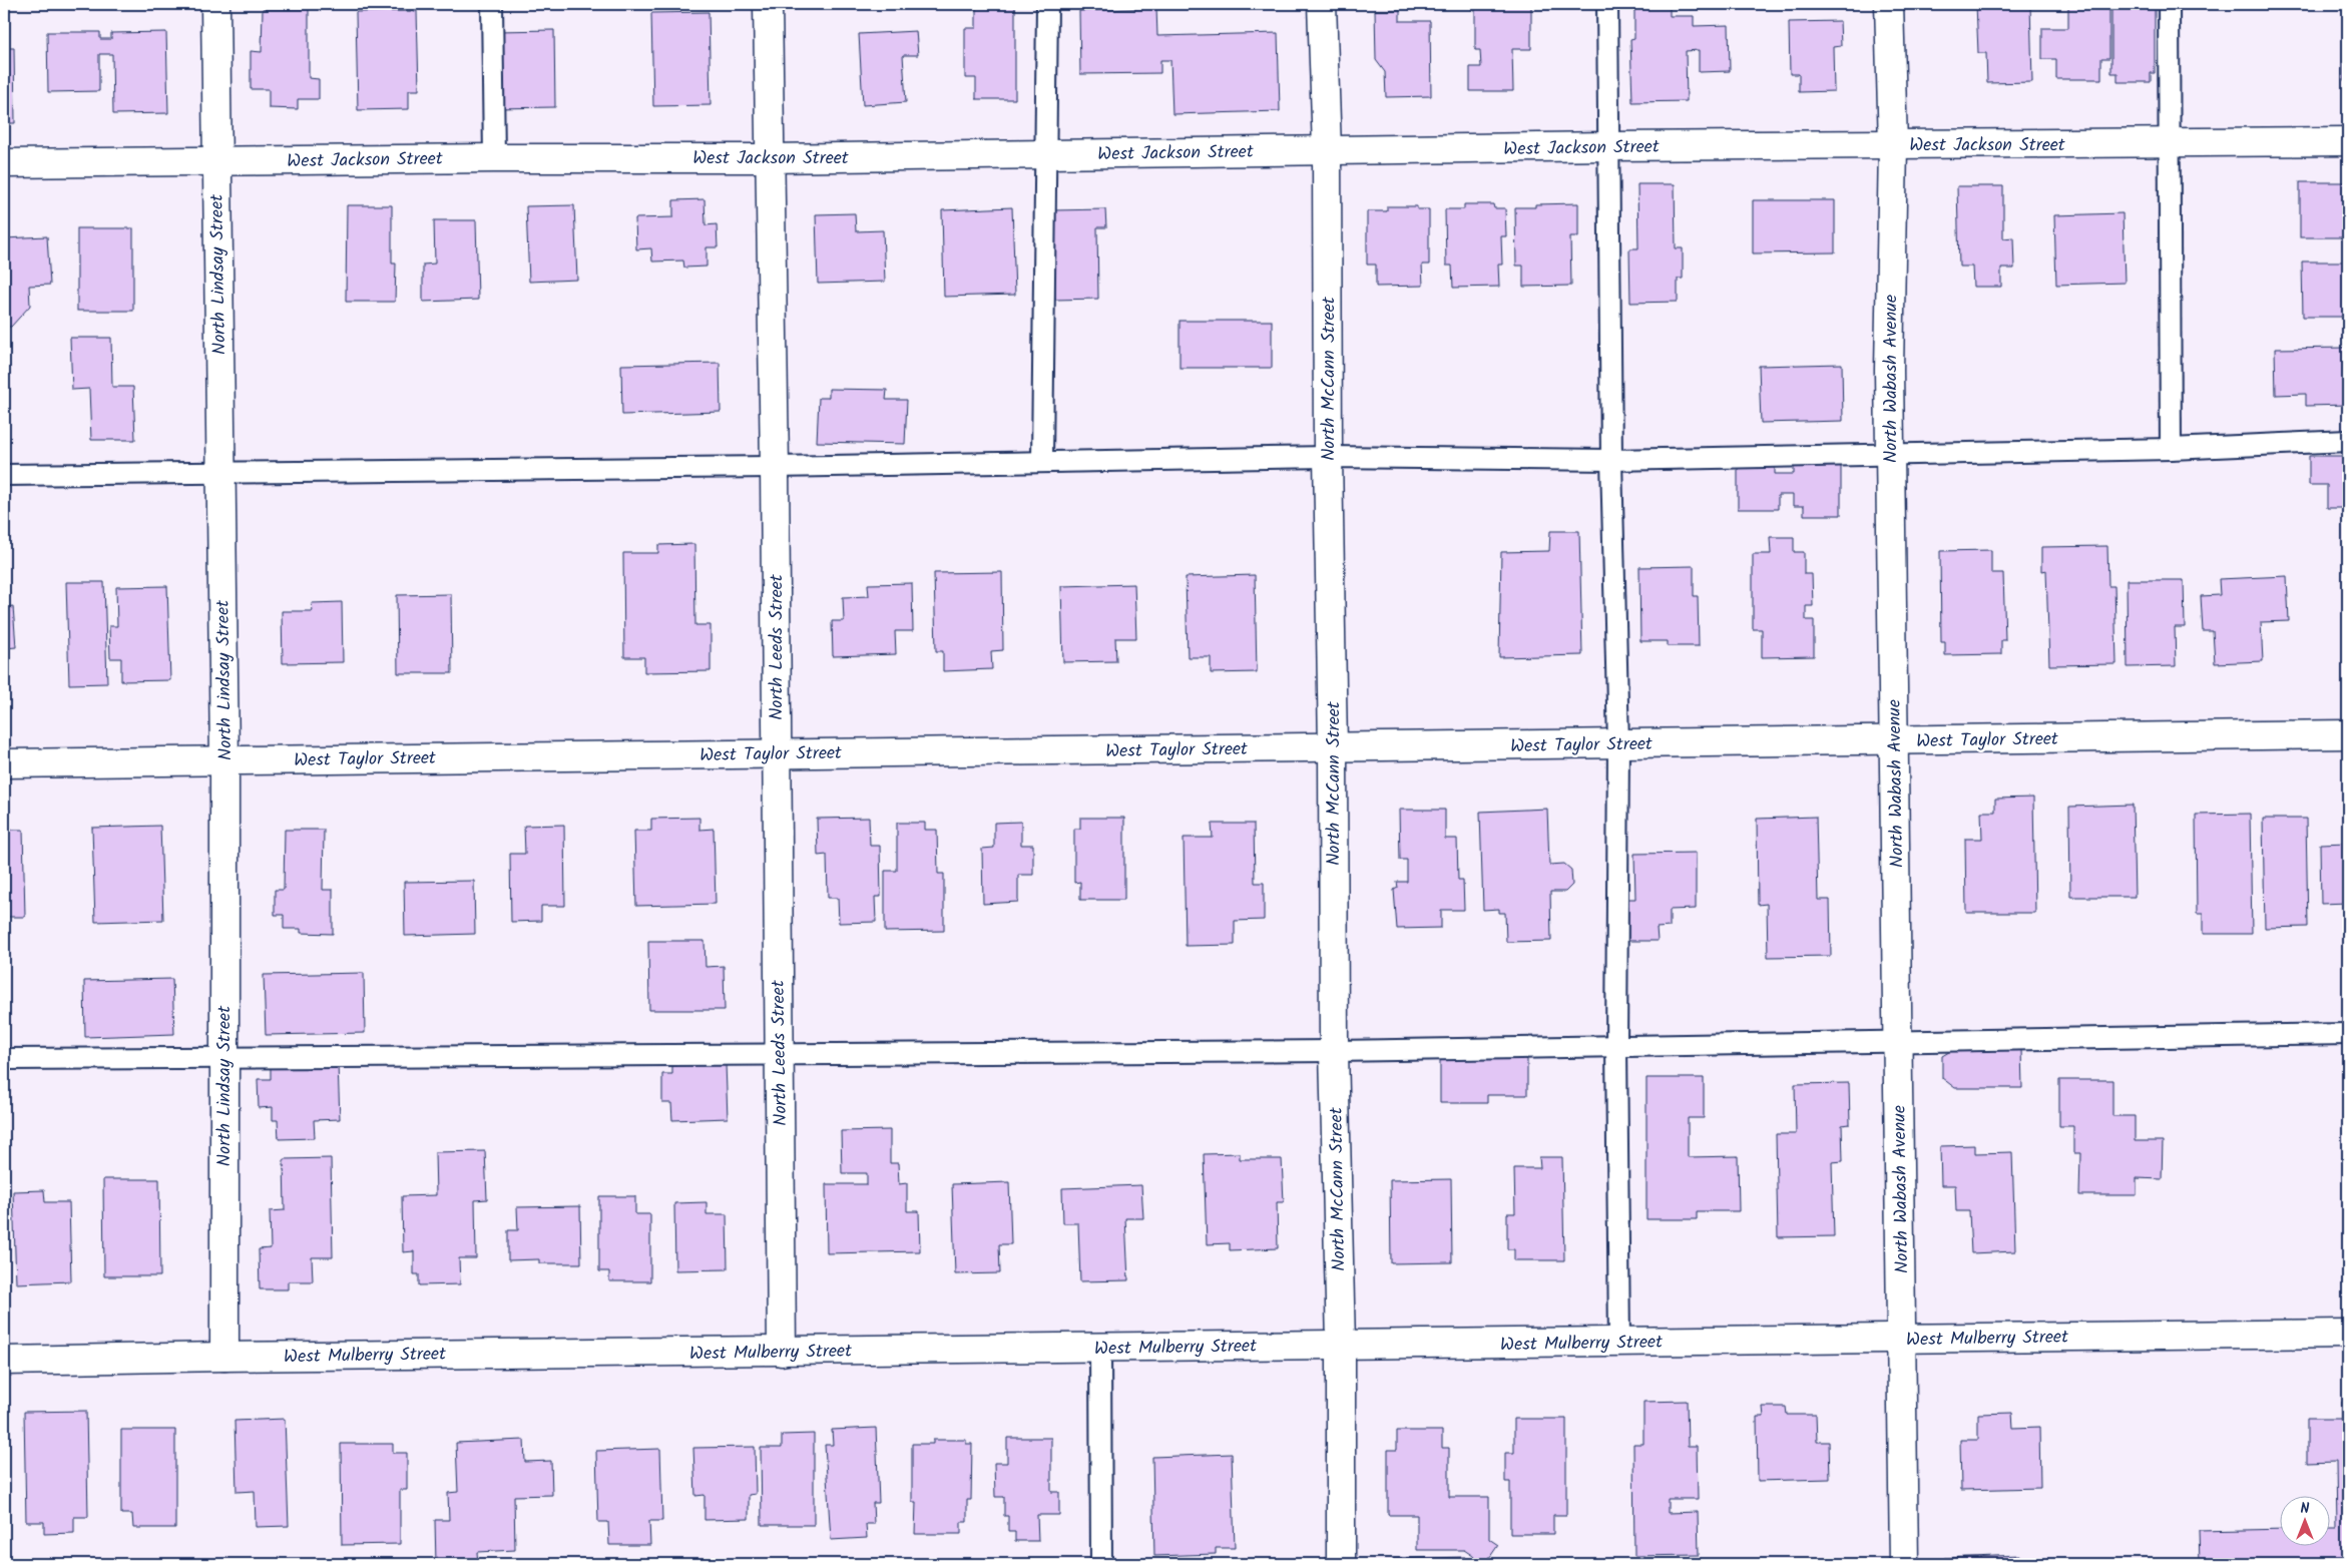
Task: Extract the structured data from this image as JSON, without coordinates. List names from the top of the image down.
{
  "streets": {
    "street": [
      "West Jackson Street",
      "North Lindsay Street",
      "North McCann Street",
      "North Wabash Avenue",
      "North Leeds Street",
      "West Taylor Street",
      "West Mulberry Street"
    ]
  },
  "crossings": [
    ["West Jackson Street", "North Lindsay Street"],
    ["West Jackson Street", "North McCann Street"],
    ["West Jackson Street", "North Wabash Avenue"],
    ["West Jackson Street", "North Leeds Street"],
    ["North Lindsay Street", "West Taylor Street"],
    ["North Lindsay Street", "West Mulberry Street"],
    ["North McCann Street", "West Taylor Street"],
    ["North McCann Street", "West Mulberry Street"],
    ["North Wabash Avenue", "West Taylor Street"],
    ["North Wabash Avenue", "West Mulberry Street"],
    ["North Leeds Street", "West Taylor Street"],
    ["North Leeds Street", "West Mulberry Street"]
  ],
  "north": "top"
}
